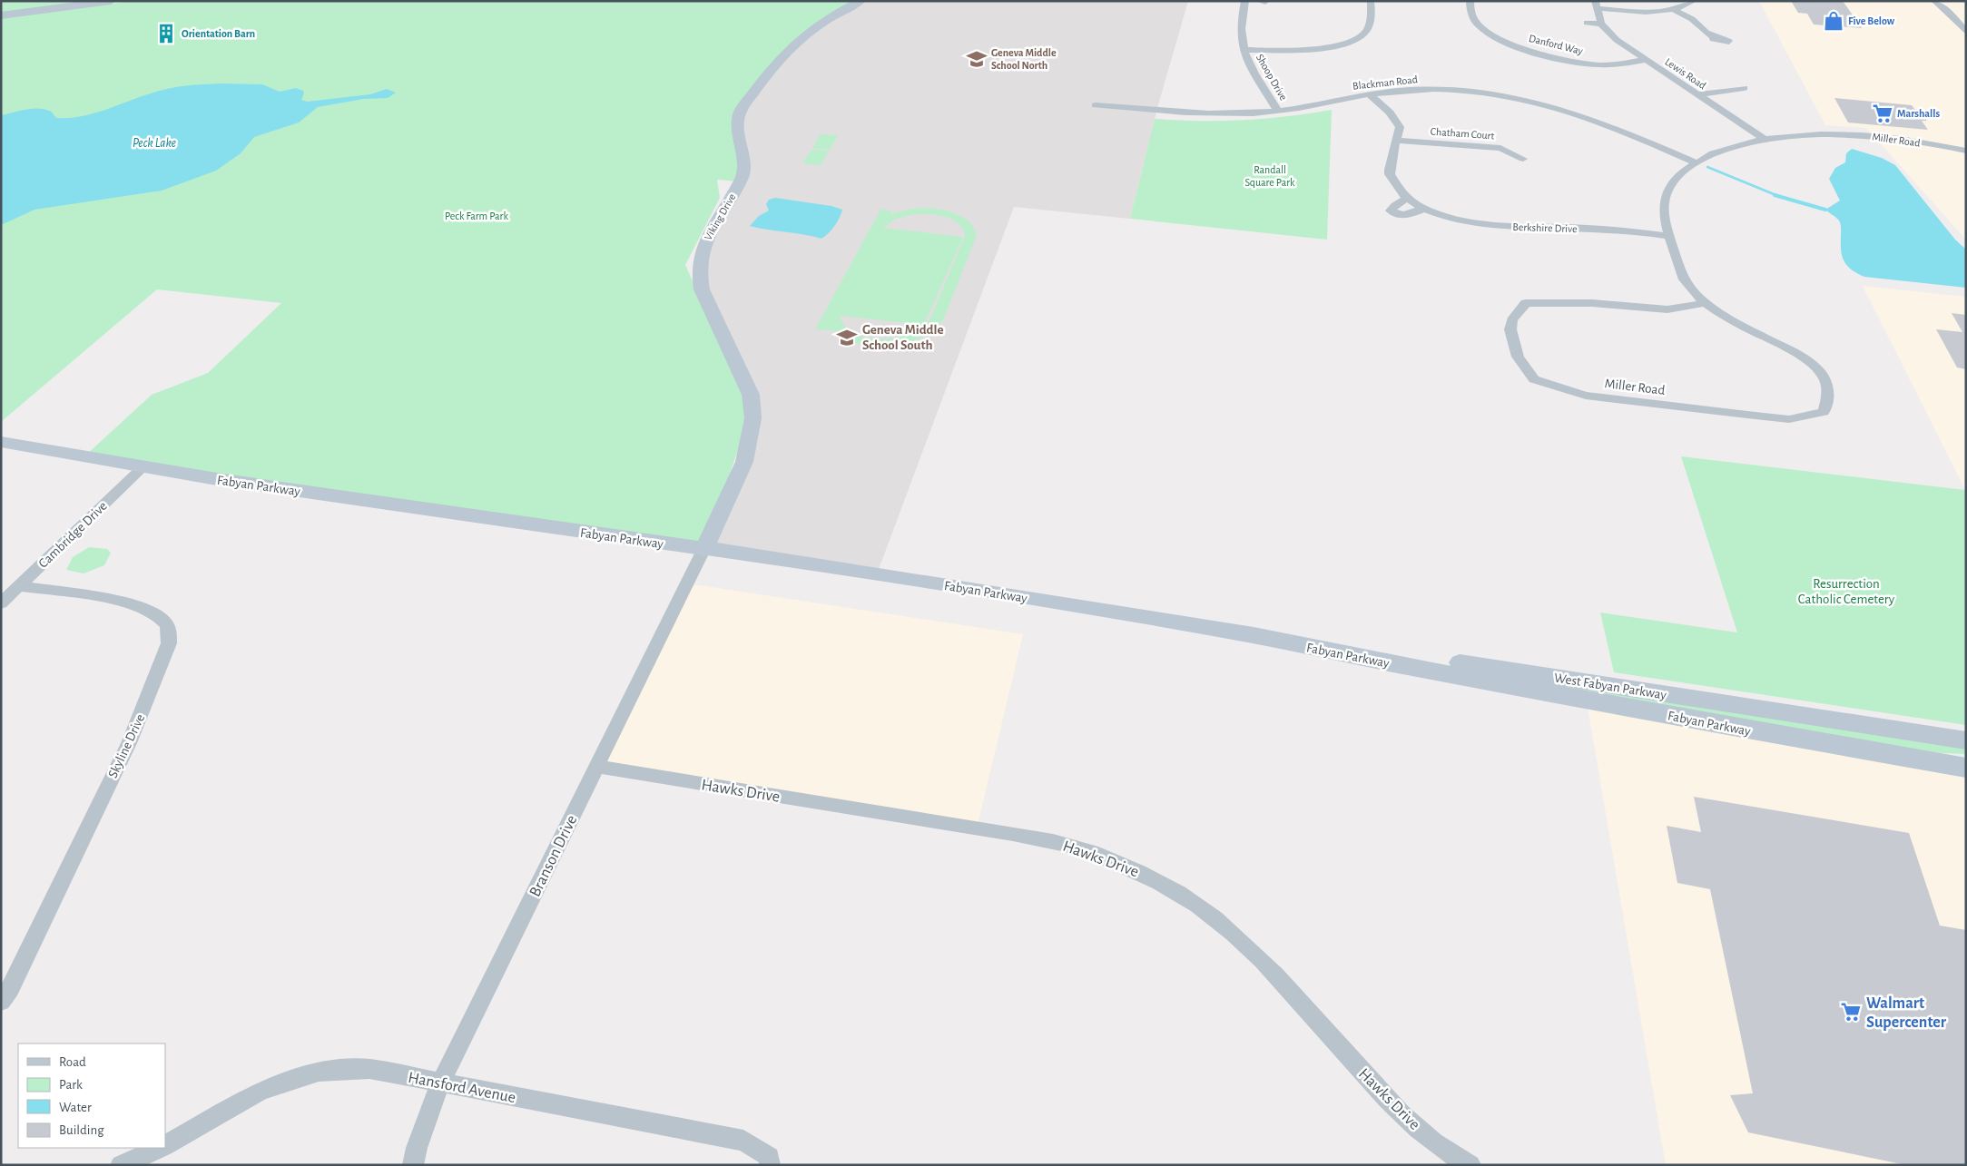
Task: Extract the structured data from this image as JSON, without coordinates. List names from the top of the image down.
{
  "streets": {
    "main road": ["Viking Drive", "Fabyan Parkway", "West Fabyan Parkway"],
    "street": [
      "Danford Way",
      "Lewis Road",
      "Shoop Drive",
      "Blackman Road",
      "Chatham Court",
      "Miller Road",
      "Berkshire Drive",
      "Cambridge Drive",
      "Skyline Drive",
      "Hawks Drive",
      "Branson Drive",
      "Hansford Avenue"
    ]
  },
  "crossings": [
    ["Danford Way", "Lewis Road"],
    ["Lewis Road", "Miller Road"],
    ["Shoop Drive", "Blackman Road"],
    ["Blackman Road", "Miller Road"],
    ["Blackman Road", "Berkshire Drive"],
    ["Chatham Court", "Berkshire Drive"],
    ["Miller Road", "Berkshire Drive"],
    ["Viking Drive", "Fabyan Parkway"],
    ["Viking Drive", "Branson Drive"],
    ["Fabyan Parkway", "Cambridge Drive"],
    ["Fabyan Parkway", "West Fabyan Parkway"],
    ["Fabyan Parkway", "Branson Drive"],
    ["Cambridge Drive", "Skyline Drive"],
    ["Hawks Drive", "Branson Drive"],
    ["Branson Drive", "Hansford Avenue"]
  ],
  "water": ["Peck Lake"],
  "parks": ["Randall Square Park", "Peck Farm Park", "Resurrection Catholic Cemetery"],
  "places": {
    "shop": ["Five Below"],
    "building": ["Orientation Barn"],
    "school or university": ["Geneva Middle School North", "Geneva Middle School South"],
    "supermarket": ["Marshalls", "Walmart Supercenter"]
  },
  "legend": [
    "Road",
    "Park",
    "Water",
    "Building"
  ]
}
